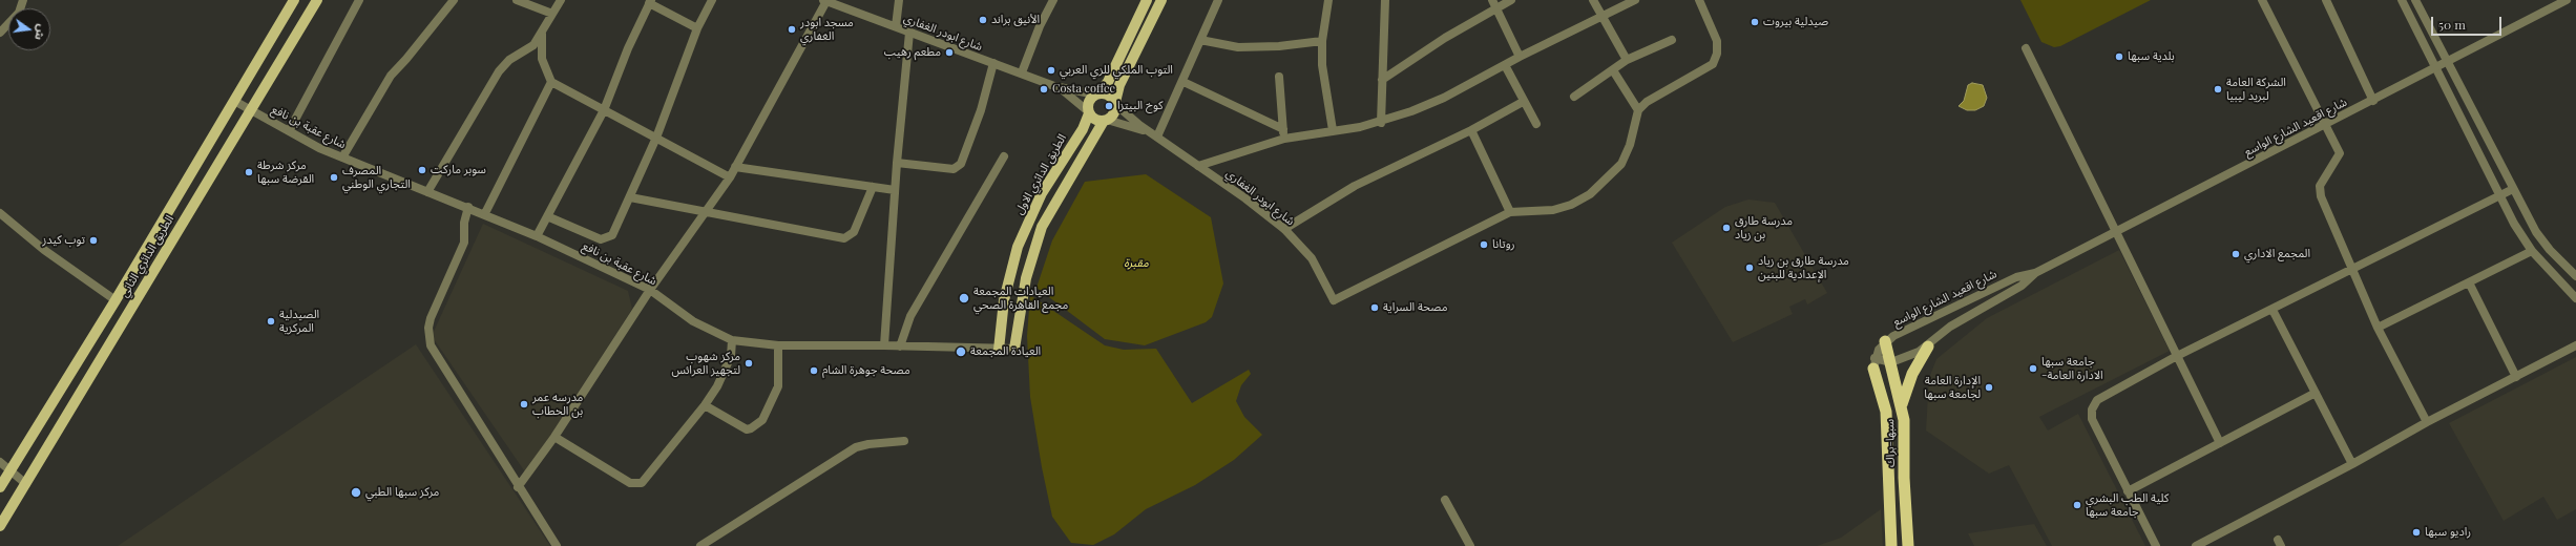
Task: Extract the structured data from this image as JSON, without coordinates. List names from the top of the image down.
{
  "streets": {
    "highway": ["سبها-براك"],
    "main road": ["الطريق الدائري الاول", "الطريق الدائري الثاني"],
    "street": ["شارع ابودر الغفاري", "شارع عقبة بن نافع", "شارع اقعيد الشارع الواسع"]
  },
  "crossings": [
    ["شارع ابودر الغفاري", "الطريق الدائري الاول"],
    ["شارع عقبة بن نافع", "الطريق الدائري الاول"],
    ["شارع عقبة بن نافع", "الطريق الدائري الثاني"],
    ["شارع اقعيد الشارع الواسع", "سبها-براك"]
  ],
  "parks": ["مقبرة"],
  "places": [
    "الأنيق براند",
    "صيدلية بيروت",
    "مسجد ابودر الغفاري",
    "مطعم رهيب",
    "بلدية سبها",
    "التوب الملكي للزي العربي",
    "Costa coffee",
    "الشركة العامة لبريد ليبيا",
    "كوخ البيتزا",
    "سوبر ماركت",
    "مركز شرطة القرضة سبها",
    "المصرف التجاري الوطني",
    "مدرسة طارق بن زياد",
    "توب كيدز",
    "روتانا",
    "المجمع الاداري",
    "مدرسة طارق بن زياد الإعدادية للبنين",
    "العيادات المجمعة مجمع القاهرة الصحي",
    "مصحة السراية",
    "الصيدلية المركزية",
    "العيادة المجمعة",
    "مركز شهوب لتجهيز العرائس",
    "جامعة سبها -الادارة العامة",
    "مصحة جوهرة الشام",
    "الإدارة العامة لجامعة سبها",
    "مدرسه عمر بن الخطاب",
    "مركز سبها الطبي",
    "كلية الطب البشري جامعة سبها",
    "راديو سبها"
  ],
  "scale_bar": "50 m",
  "north": "right"
}
